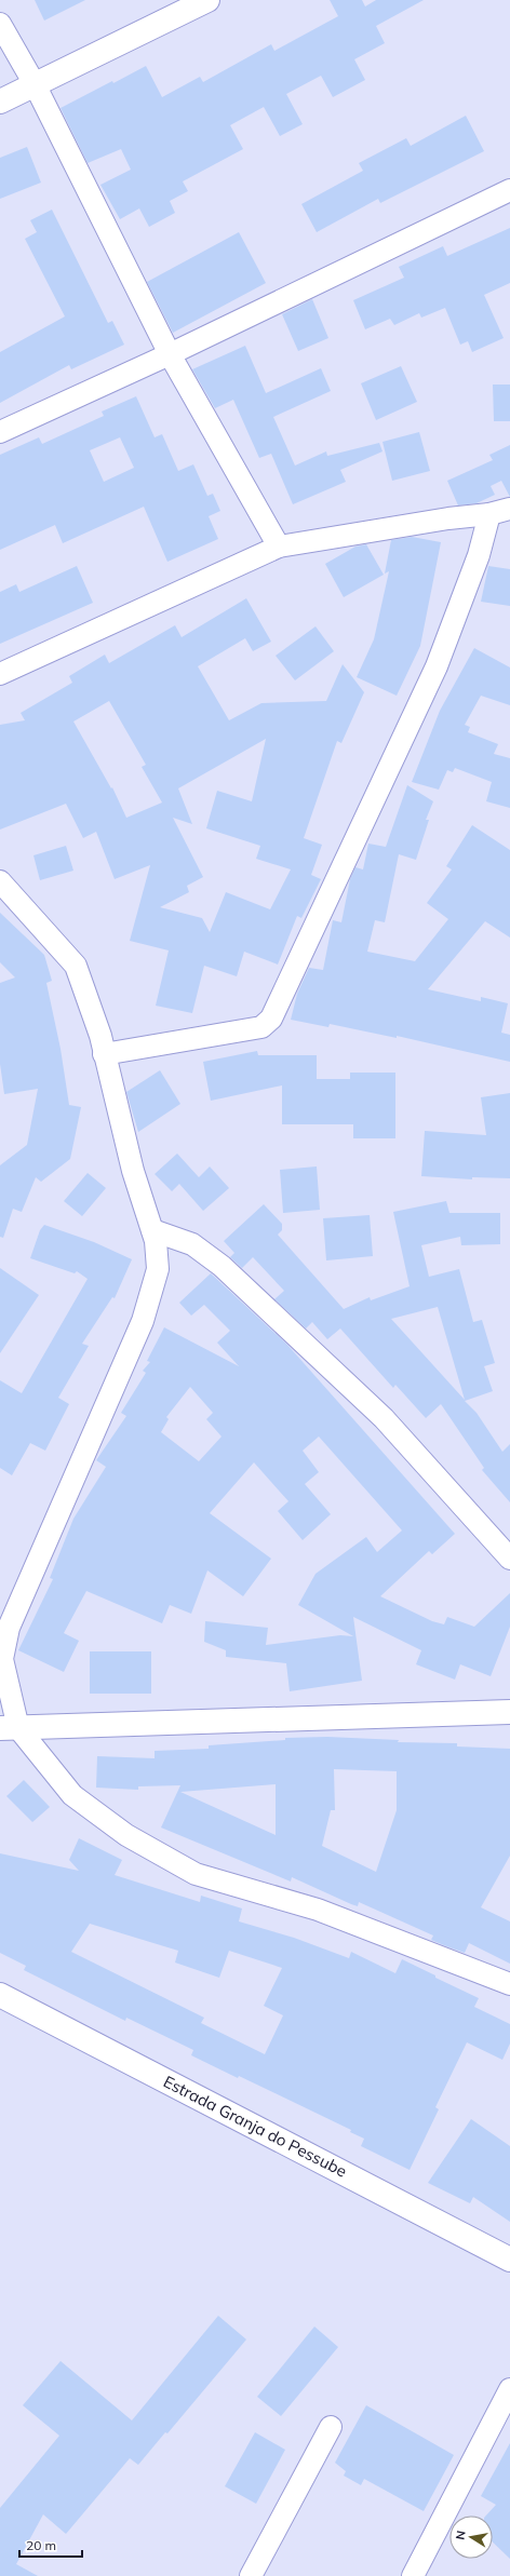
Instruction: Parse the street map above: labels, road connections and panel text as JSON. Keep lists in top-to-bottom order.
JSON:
{
  "streets": {
    "street": ["Estrada Granja do Pessube"]
  },
  "scale_bar": "20 m",
  "north": "left"
}
